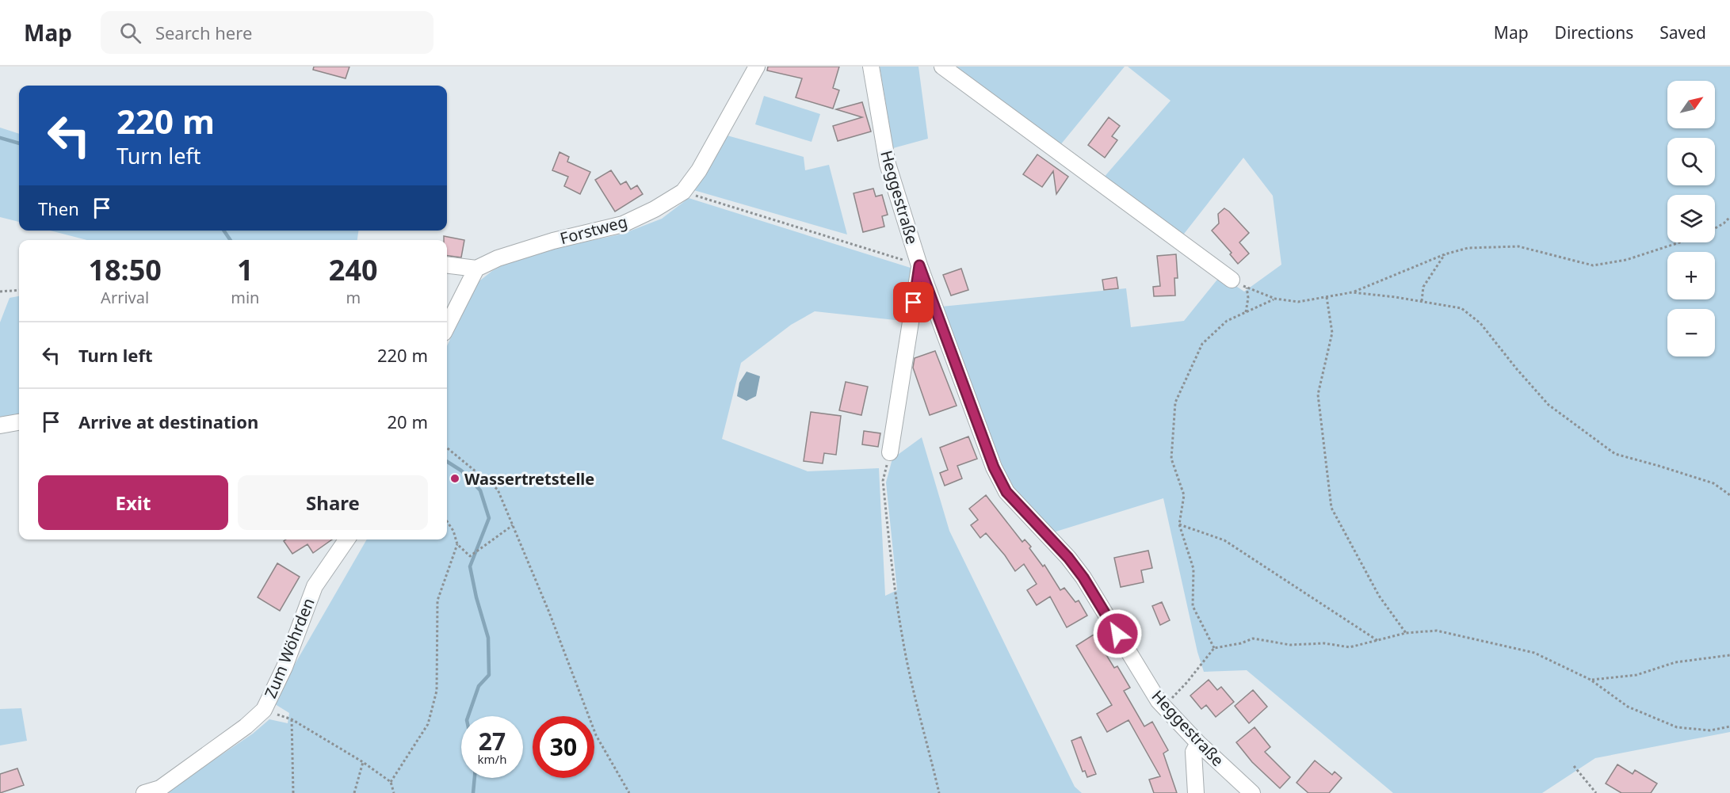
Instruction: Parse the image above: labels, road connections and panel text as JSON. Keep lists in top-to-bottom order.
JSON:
{
  "streets": {
    "street": ["Heggestraße", "Forstweg", "Zum Wöhrden"]
  },
  "places": ["Wassertretstelle"],
  "north": "top right",
  "page": {
    "header": "Map",
    "search": "Search here",
    "nav": ["Map", "Directions", "Saved"],
    "map_buttons": ["+", "−"],
    "turn": ["220 m", "Turn left"],
    "then": "Then",
    "eta": [
      "18:50",
      "Arrival",
      "1",
      "min",
      "240",
      "m"
    ],
    "list": [
      {
        "name": "Turn left",
        "value": "220 m"
      },
      {
        "name": "Arrive at destination",
        "value": "20 m"
      }
    ],
    "buttons": ["Exit", "Share"],
    "speed": "27 km/h",
    "limit": "30"
  }
}
